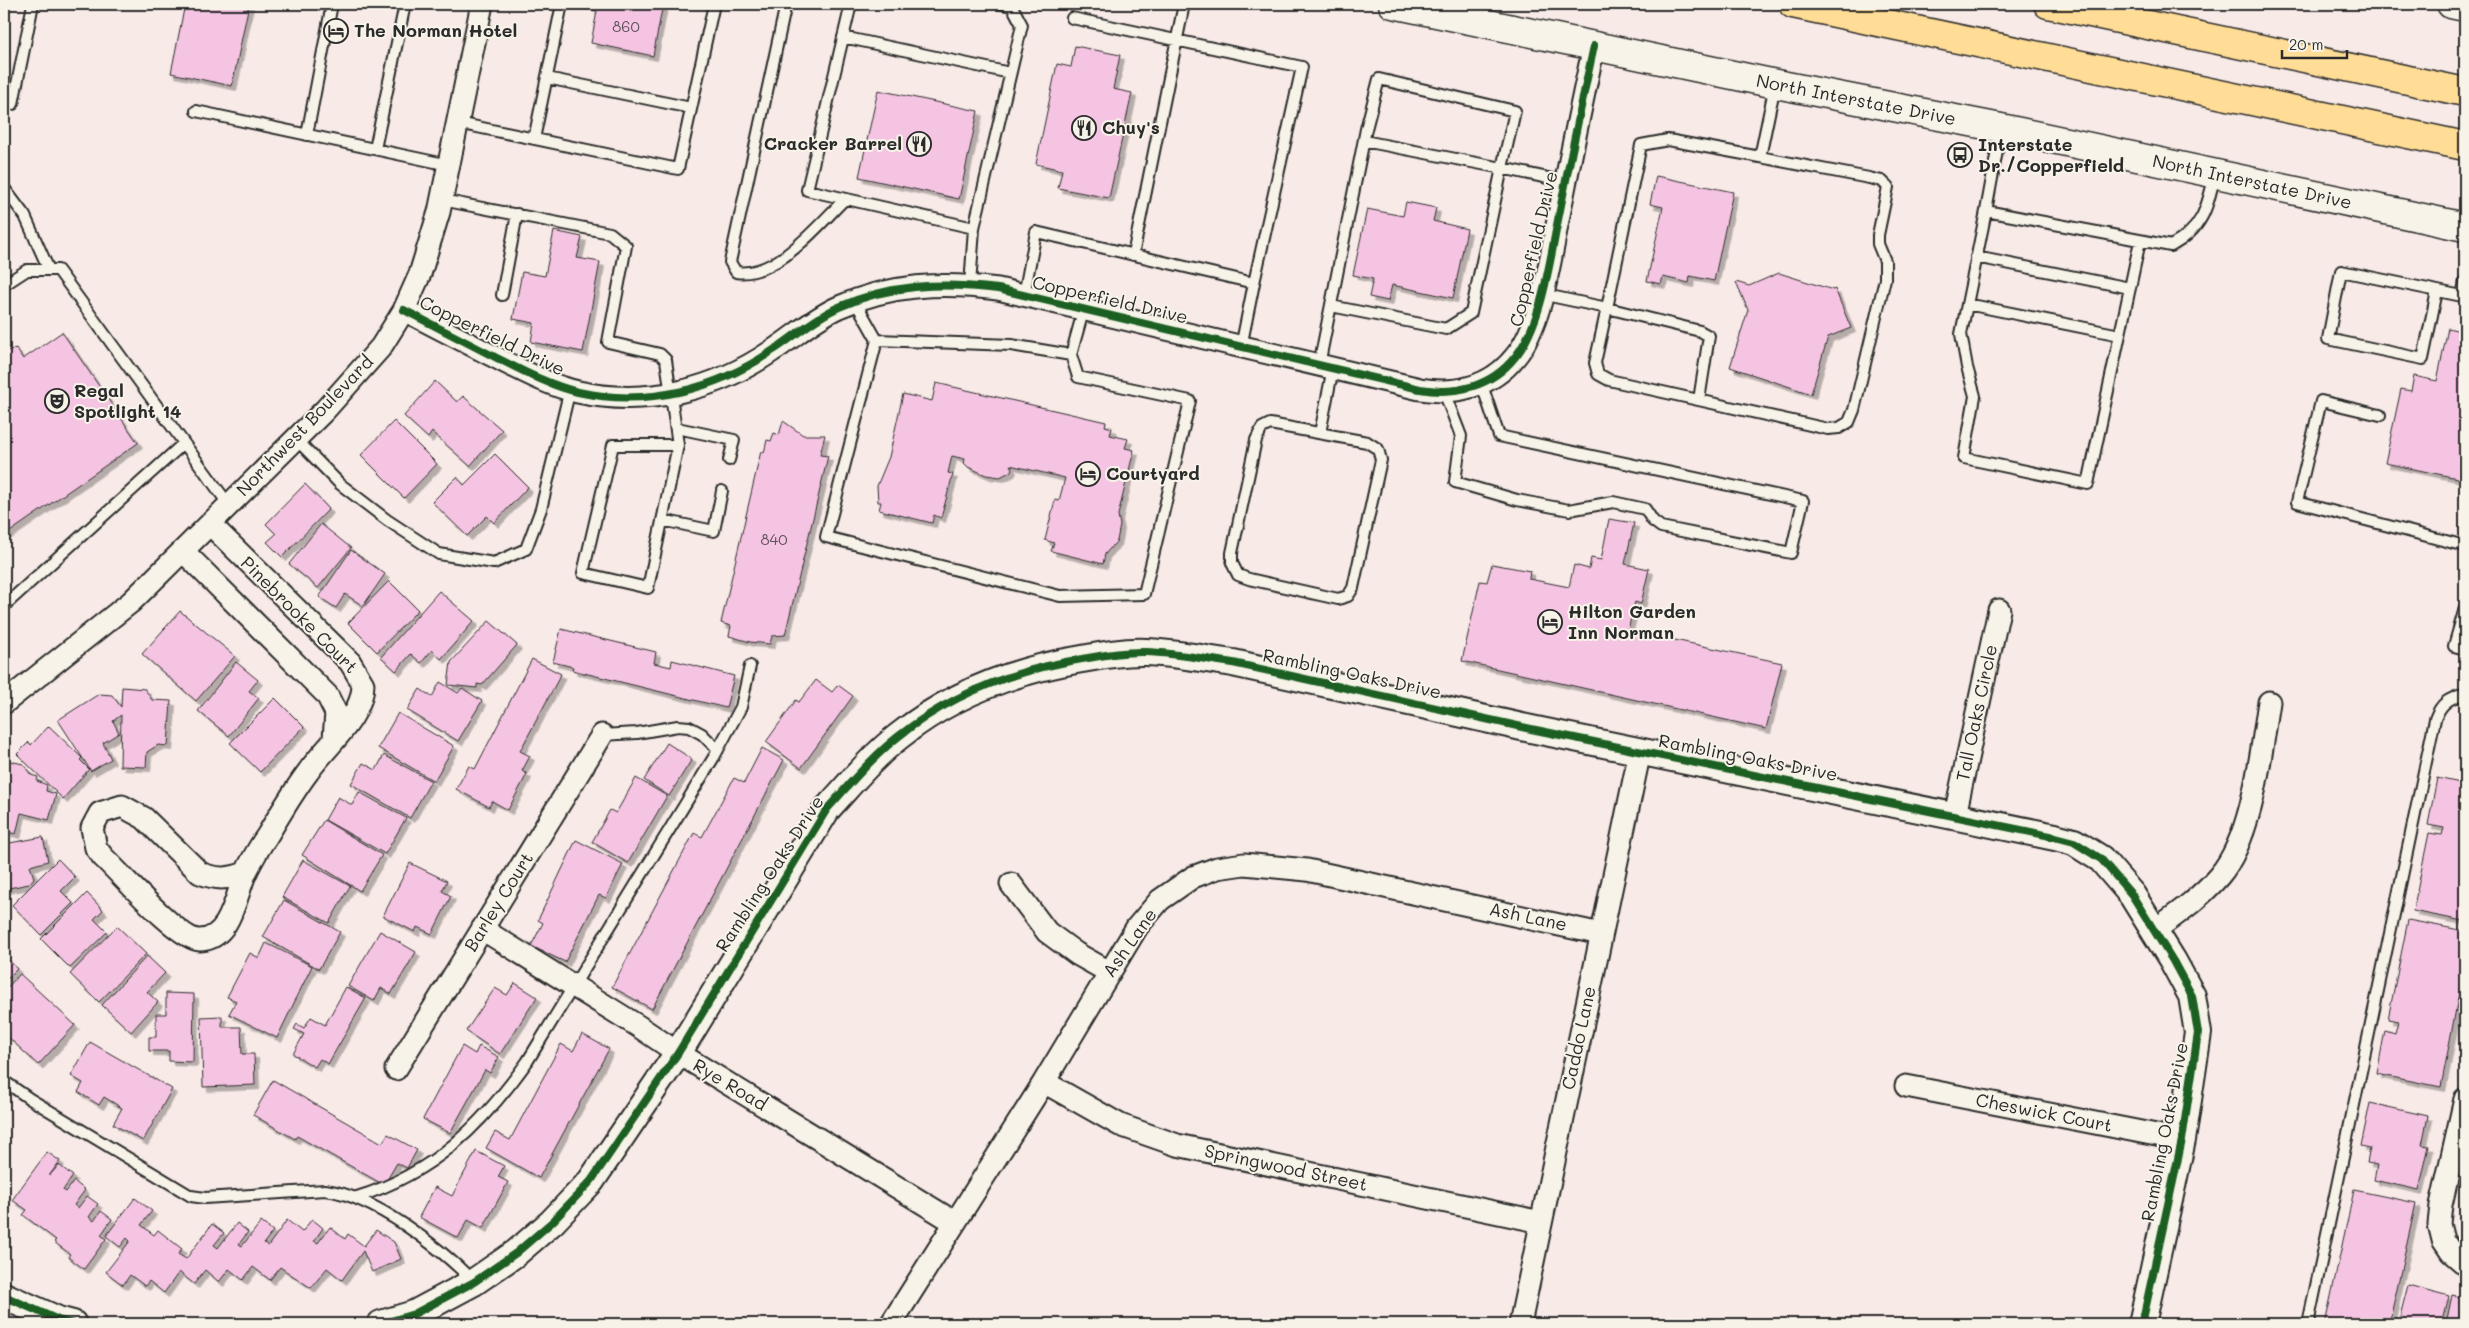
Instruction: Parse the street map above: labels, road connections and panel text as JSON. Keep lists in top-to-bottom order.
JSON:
{
  "streets": {
    "main road": ["North Interstate Drive"],
    "street": [
      "Copperfield Drive",
      "Northwest Boulevard",
      "Pinebrooke Court",
      "Rambling Oaks Drive",
      "Tall Oaks Circle",
      "Barley Court",
      "Ash Lane",
      "Caddo Lane",
      "Rye Road",
      "Cheswick Court",
      "Springwood Street"
    ]
  },
  "crossings": [
    ["North Interstate Drive", "Copperfield Drive"],
    ["Copperfield Drive", "Northwest Boulevard"],
    ["Northwest Boulevard", "Pinebrooke Court"],
    ["Rambling Oaks Drive", "Tall Oaks Circle"],
    ["Rambling Oaks Drive", "Caddo Lane"],
    ["Rambling Oaks Drive", "Rye Road"],
    ["Rambling Oaks Drive", "Cheswick Court"],
    ["Barley Court", "Rye Road"],
    ["Ash Lane", "Caddo Lane"],
    ["Ash Lane", "Rye Road"],
    ["Ash Lane", "Springwood Street"],
    ["Caddo Lane", "Springwood Street"]
  ],
  "places": {
    "hotel": ["The Norman Hotel", "Courtyard", "Hilton Garden Inn Norman"],
    "restaurant": ["Chuy's", "Cracker Barrel"],
    "bus stop": ["Interstate Dr./Copperfield"],
    "theatre": ["Regal Spotlight 14"]
  },
  "house_numbers": ["860", "840"],
  "scale_bar": "20 m"
}
